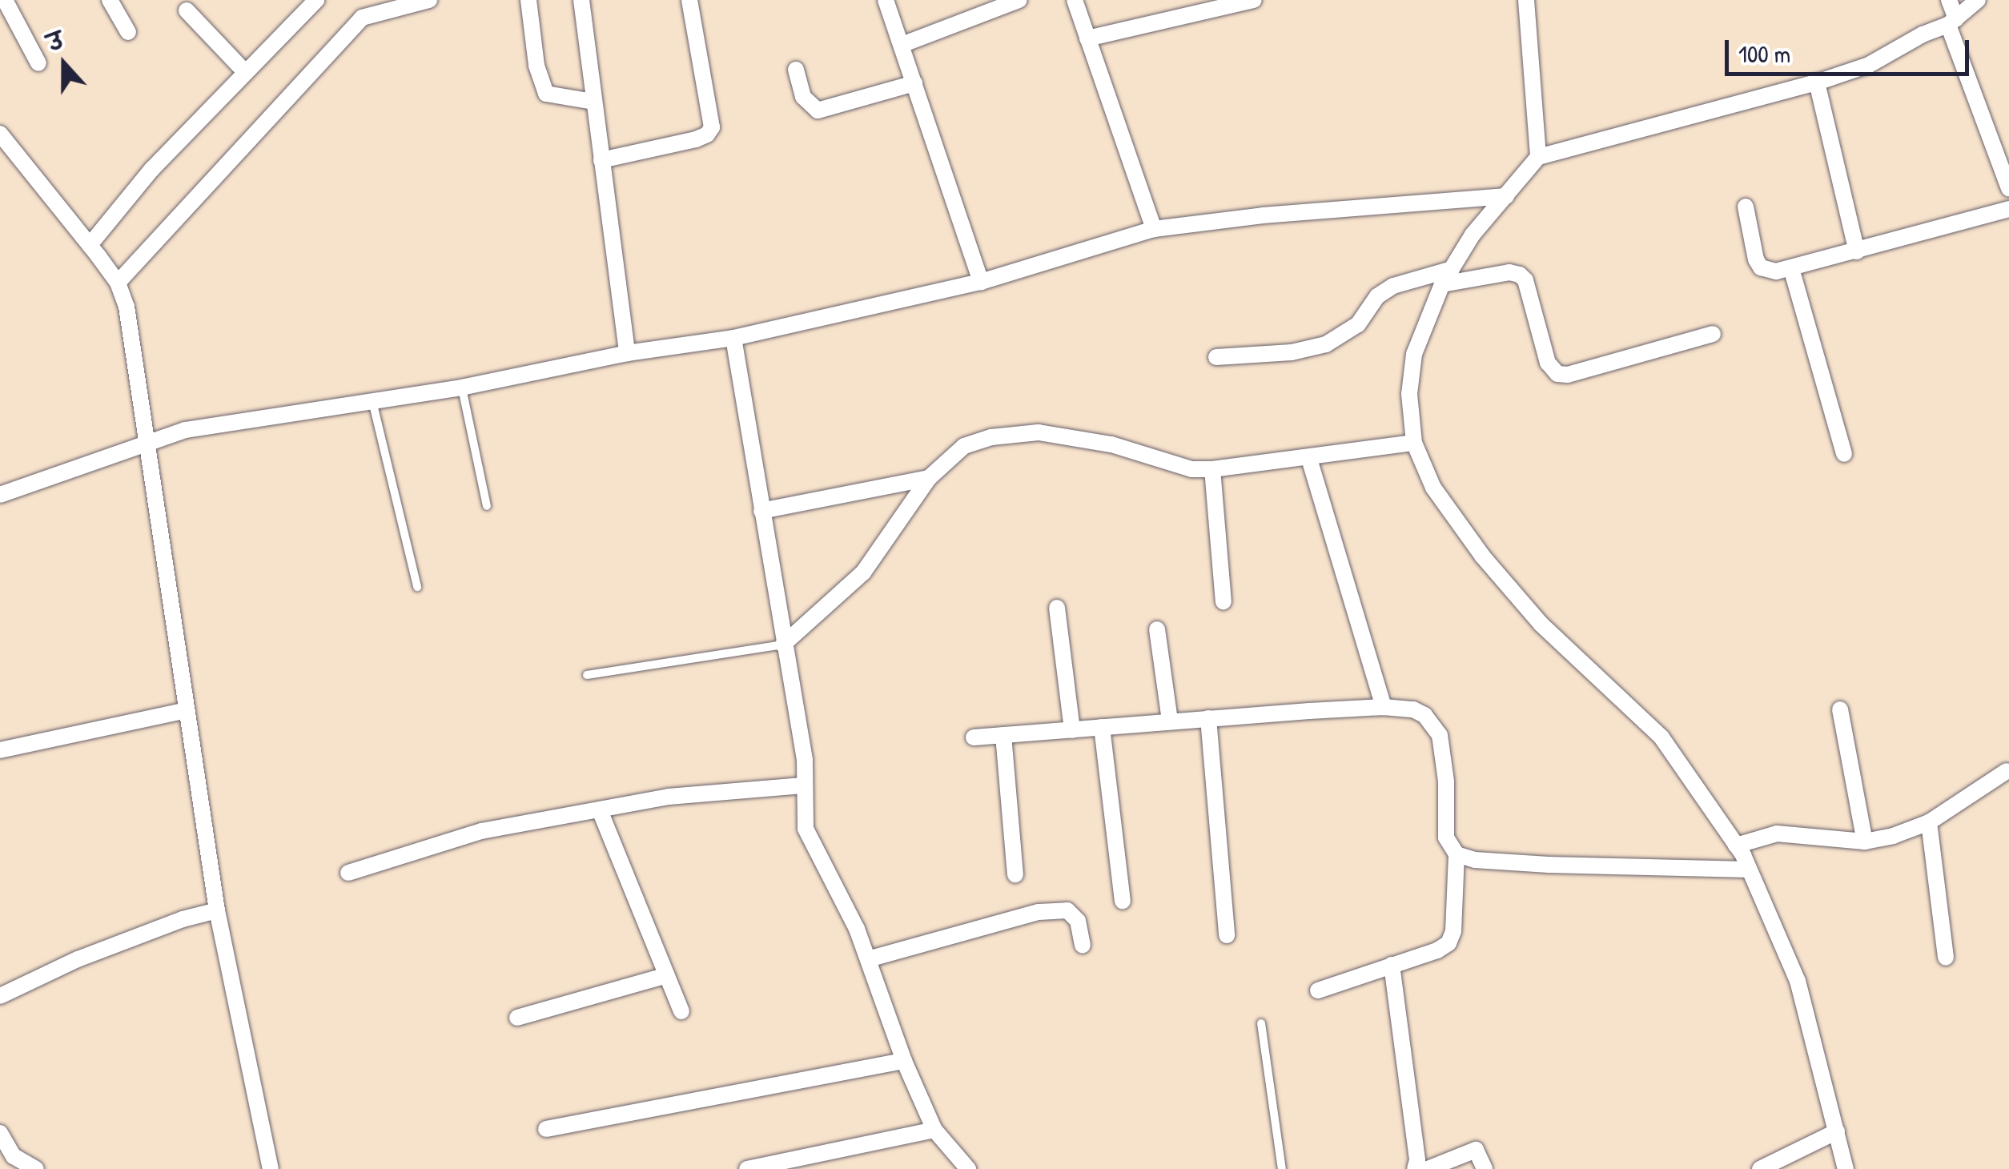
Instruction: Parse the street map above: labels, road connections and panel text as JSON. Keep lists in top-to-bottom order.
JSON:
{
  "scale_bar": "100 m",
  "north": "top"
}
